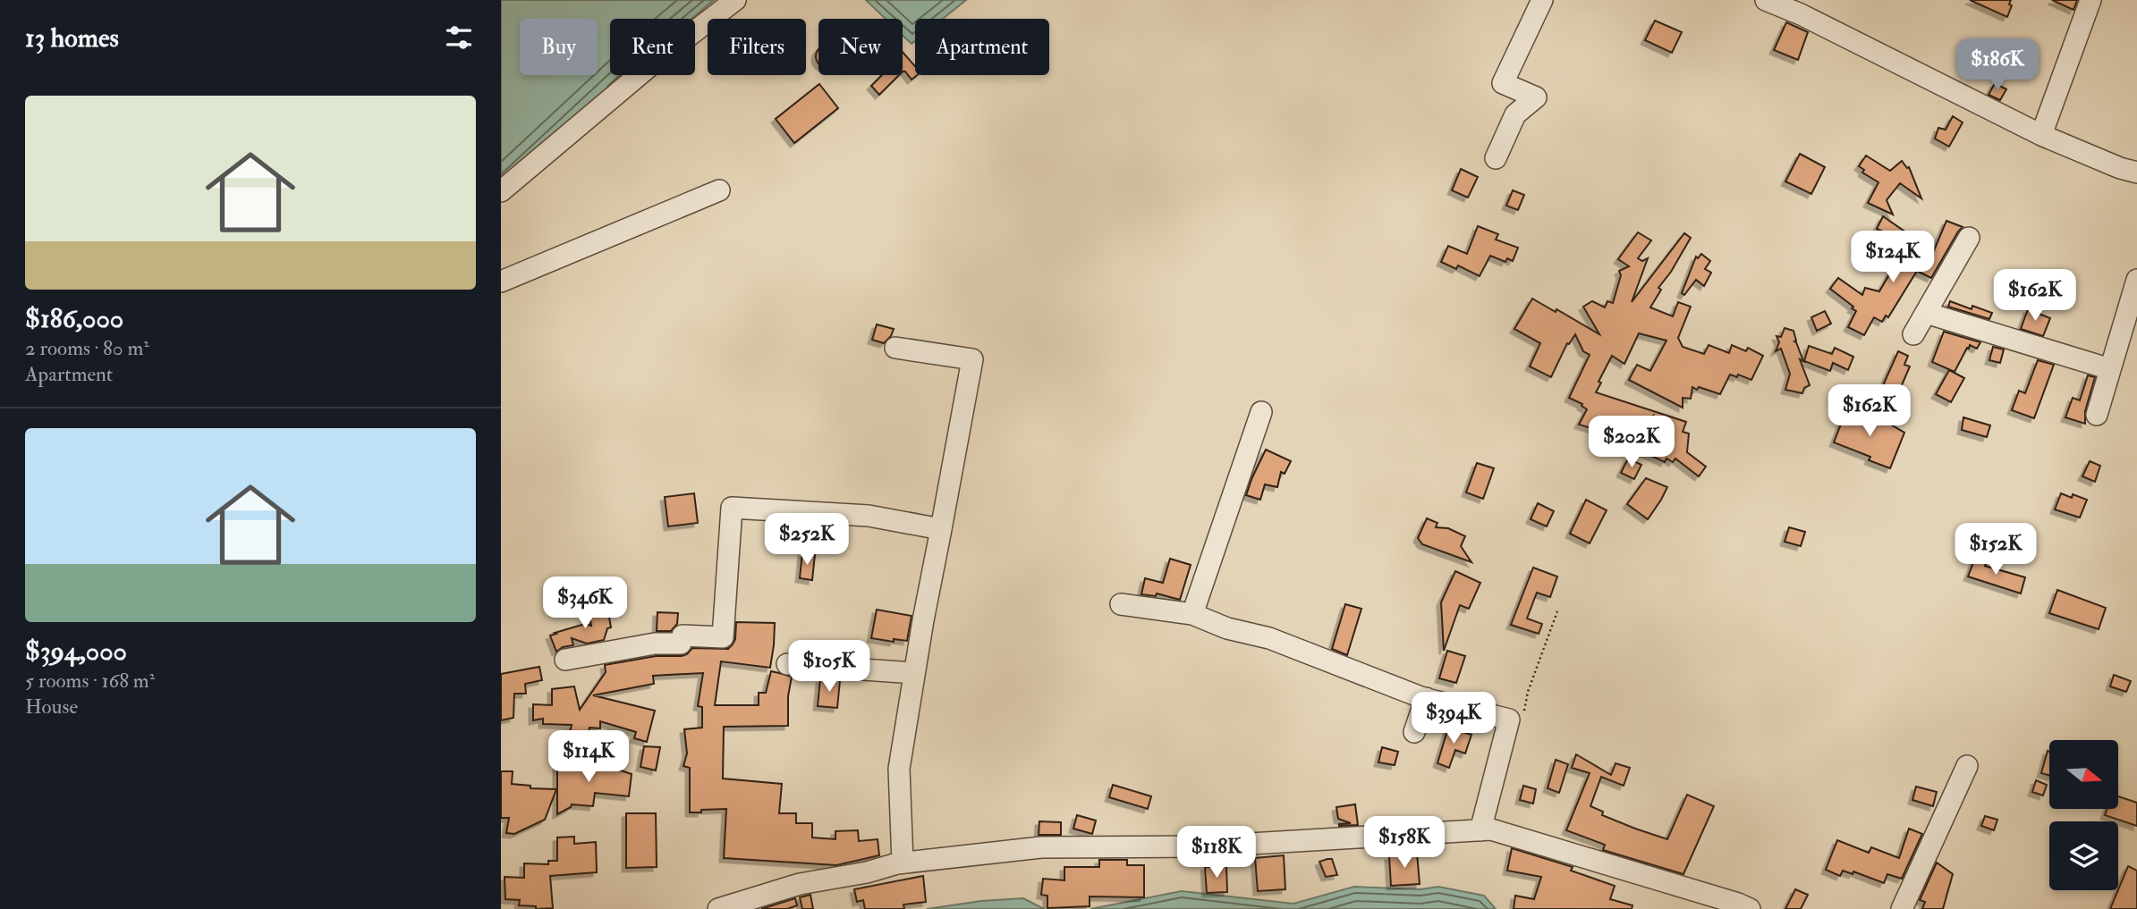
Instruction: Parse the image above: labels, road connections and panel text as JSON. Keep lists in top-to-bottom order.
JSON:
{
  "north": "right",
  "page": {
    "heading": "13 homes",
    "chip": [
      "Buy",
      "Rent",
      "Filters",
      "New",
      "Apartment"
    ],
    "price": [
      "$186K",
      "$124K",
      "$162K",
      "$162K",
      "$202K",
      "$252K",
      "$152K",
      "$346K",
      "$105K",
      "$394K",
      "$114K",
      "$158K",
      "$118K"
    ],
    "list": [
      {
        "name": "$186,000",
        "note": "2 rooms · 80 m² · Apartment"
      },
      {
        "name": "$394,000",
        "note": "5 rooms · 168 m² · House"
      }
    ]
  }
}
